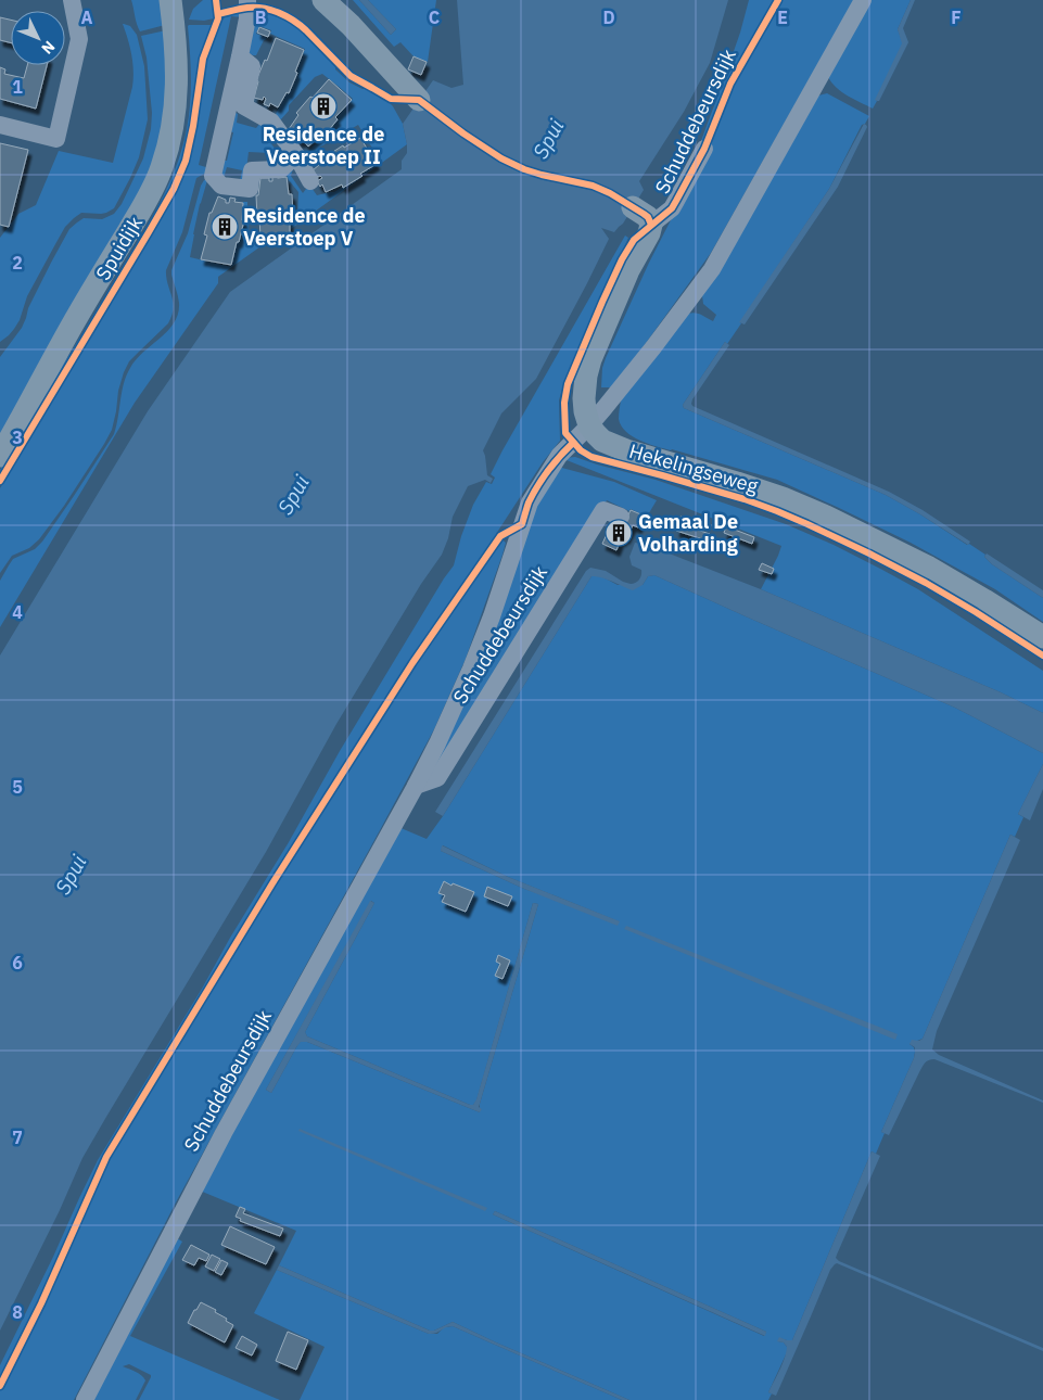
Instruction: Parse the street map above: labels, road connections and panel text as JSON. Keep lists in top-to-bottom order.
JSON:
{
  "streets": {
    "main road": ["Spuidijk", "Hekelingseweg"],
    "street": ["Schuddebeursdijk"]
  },
  "crossings": [
    ["Schuddebeursdijk", "Hekelingseweg"]
  ],
  "water": ["Spui"],
  "places": {
    "building": ["Residence de Veerstoep II", "Residence de Veerstoep V", "Gemaal De Volharding"]
  },
  "north": "bottom right",
  "grid": {
    "columns": [
      "A",
      "B",
      "C",
      "D",
      "E",
      "F"
    ],
    "rows": [
      "1",
      "2",
      "3",
      "4",
      "5",
      "6",
      "7",
      "8"
    ]
  }
}
